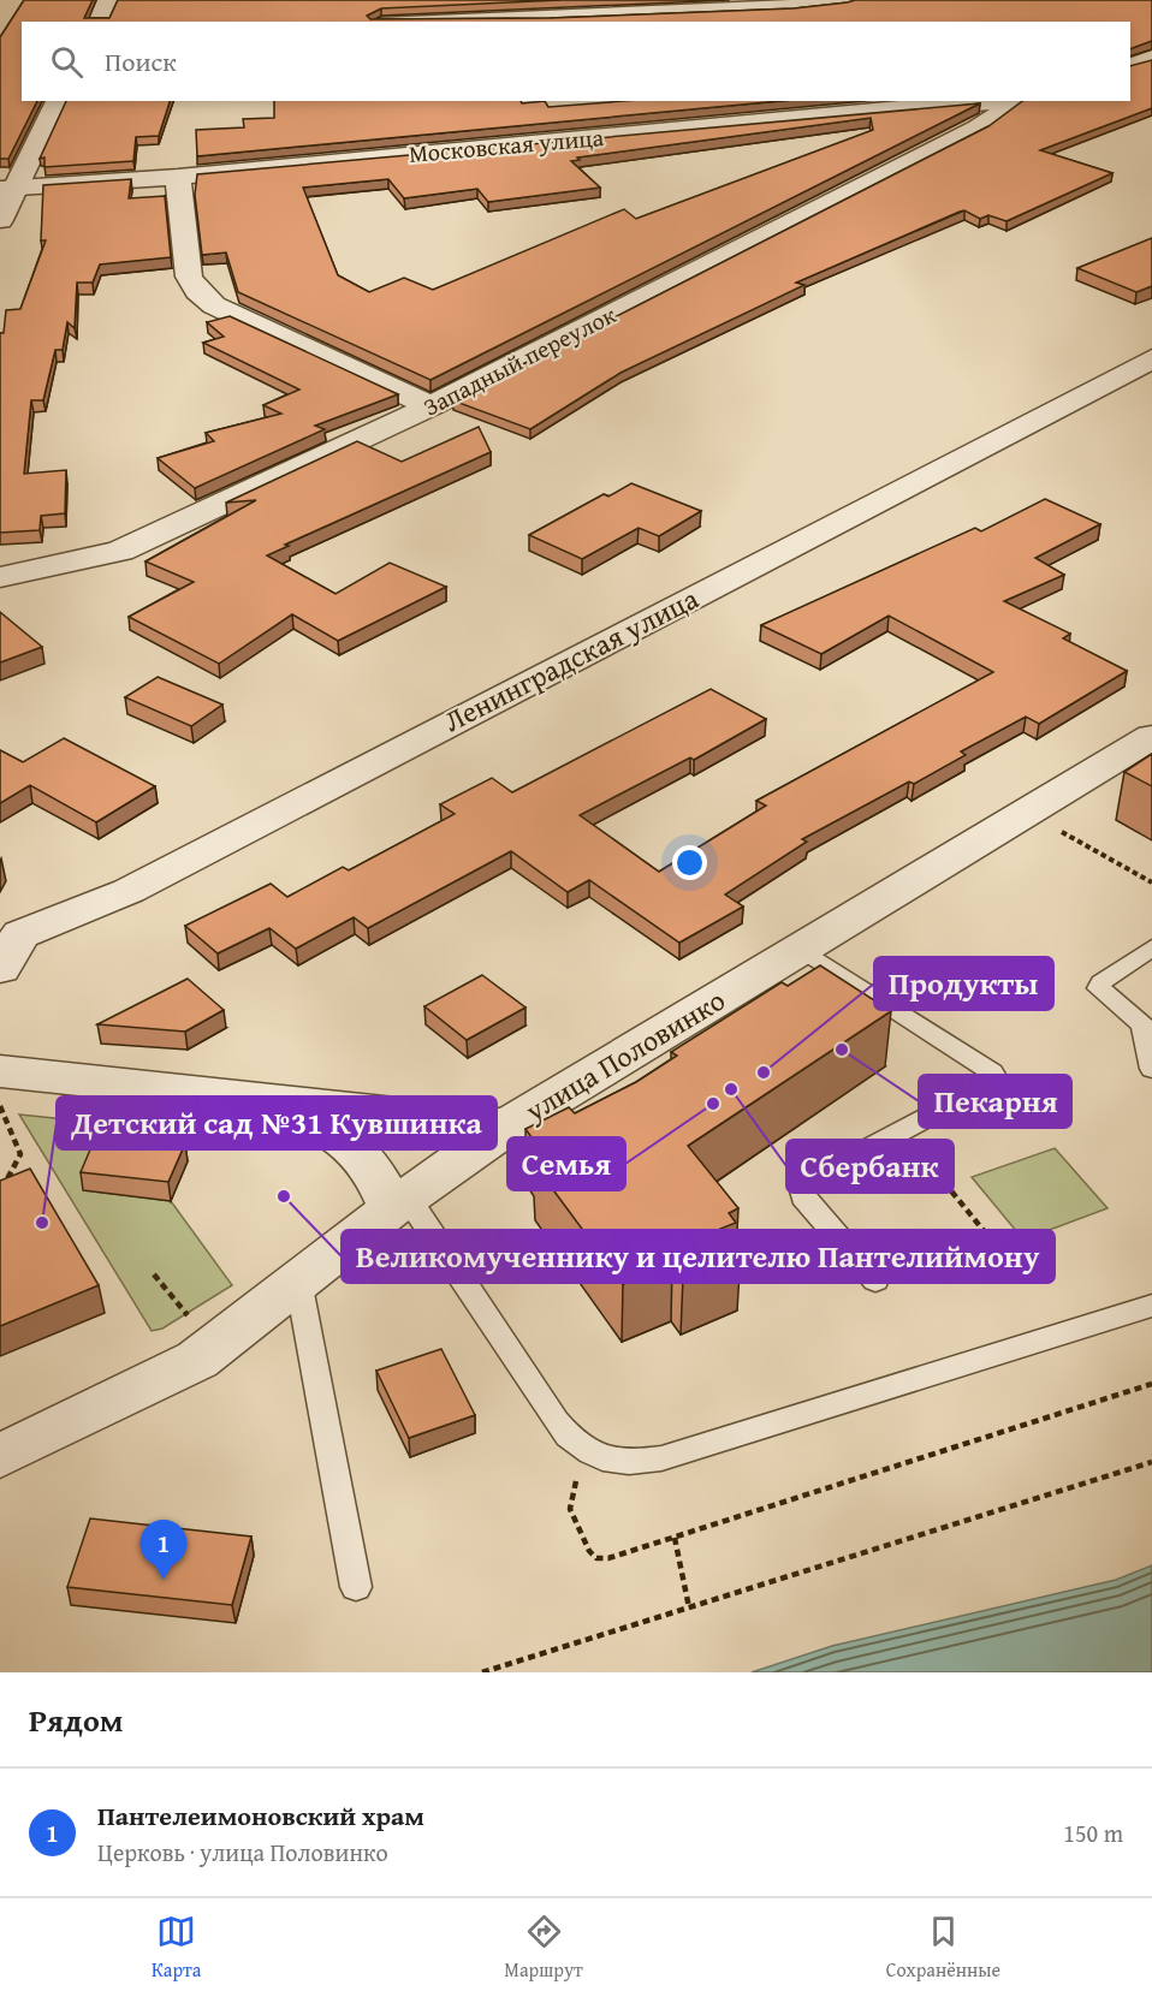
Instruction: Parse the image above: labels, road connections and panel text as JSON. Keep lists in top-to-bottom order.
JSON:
{
  "streets": {
    "street": [
      "Московская улица",
      "Западный переулок",
      "Ленинградская улица",
      "улица Половинко"
    ]
  },
  "places": [
    "Пекарня",
    "Продукты",
    "Сбербанк",
    "Семья",
    "Великомученнику и целителю Пантелиймону",
    "Детский сад №31 Кувшинка"
  ],
  "page": {
    "search": "Поиск",
    "pins": "1",
    "heading": "Рядом",
    "list": [
      {
        "mark": "1",
        "name": "Пантелеимоновский храм",
        "note": "Церковь · улица Половинко",
        "value": "150 m"
      }
    ],
    "nav": ["Карта", "Маршрут", "Сохранённые"]
  }
}
